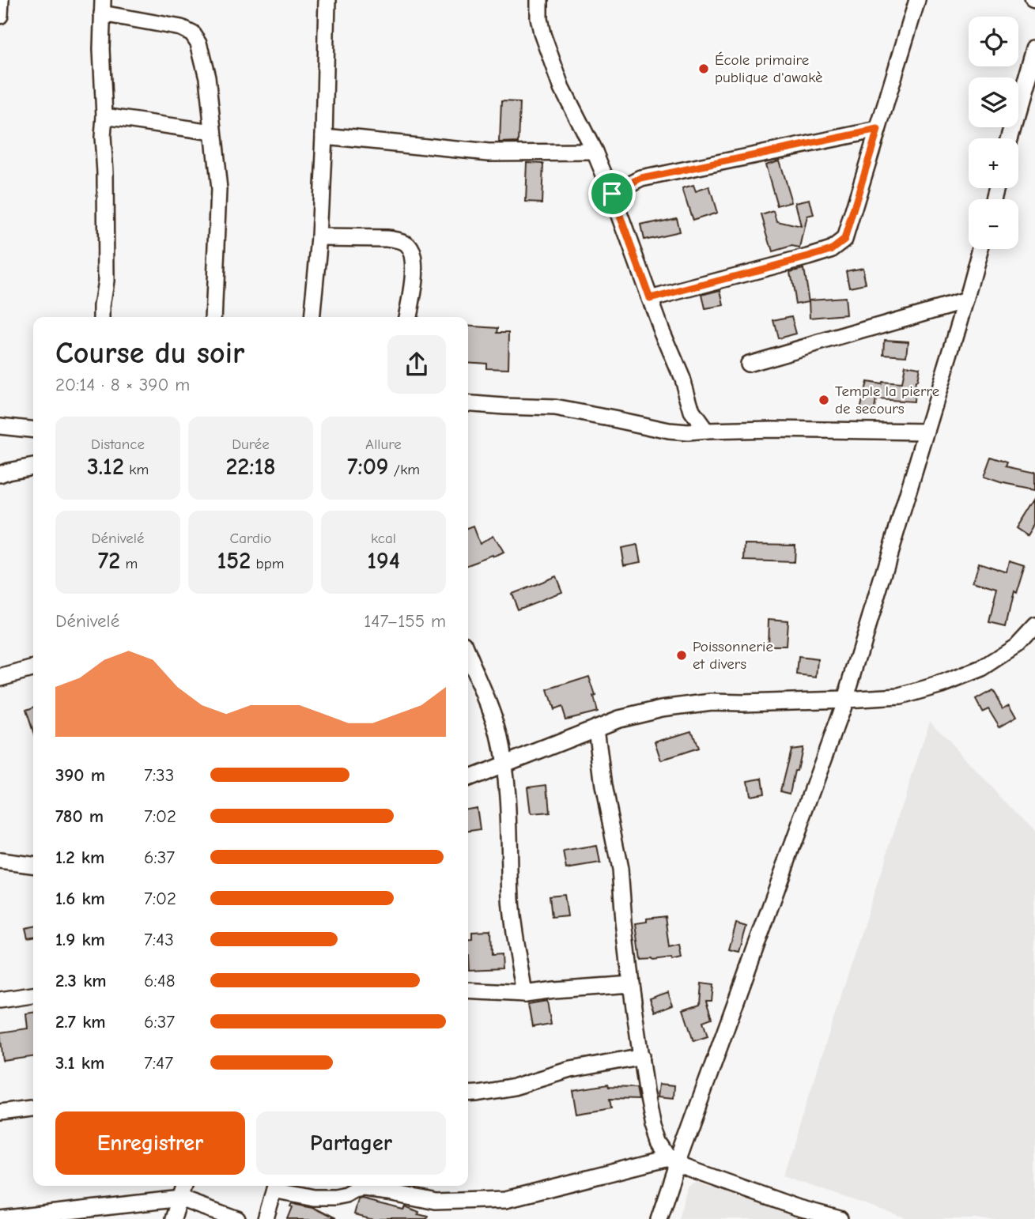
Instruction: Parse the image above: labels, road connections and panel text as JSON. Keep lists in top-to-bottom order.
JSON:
{
  "places": ["École primaire publique d'awakè", "Temple la pierre de secours", "Poissonnerie et divers"],
  "page": {
    "map_buttons": ["+", "−"],
    "heading": ["Course du soir", "20:14 · 8 × 390 m"],
    "stats": [
      ["Distance", "3.12 km"],
      ["Durée", "22:18"],
      ["Allure", "7:09 /km"],
      ["Dénivelé", "72 m"],
      ["Cardio", "152 bpm"],
      ["kcal", "194"]
    ],
    "chart": ["Dénivelé", "147–155 m"],
    "list": [
      {
        "name": "390 m",
        "note": "7:33"
      },
      {
        "name": "780 m",
        "note": "7:02"
      },
      {
        "name": "1.2 km",
        "note": "6:37"
      },
      {
        "name": "1.6 km",
        "note": "7:02"
      },
      {
        "name": "1.9 km",
        "note": "7:43"
      },
      {
        "name": "2.3 km",
        "note": "6:48"
      },
      {
        "name": "2.7 km",
        "note": "6:37"
      },
      {
        "name": "3.1 km",
        "note": "7:47"
      }
    ],
    "buttons": ["Enregistrer", "Partager"]
  }
}
